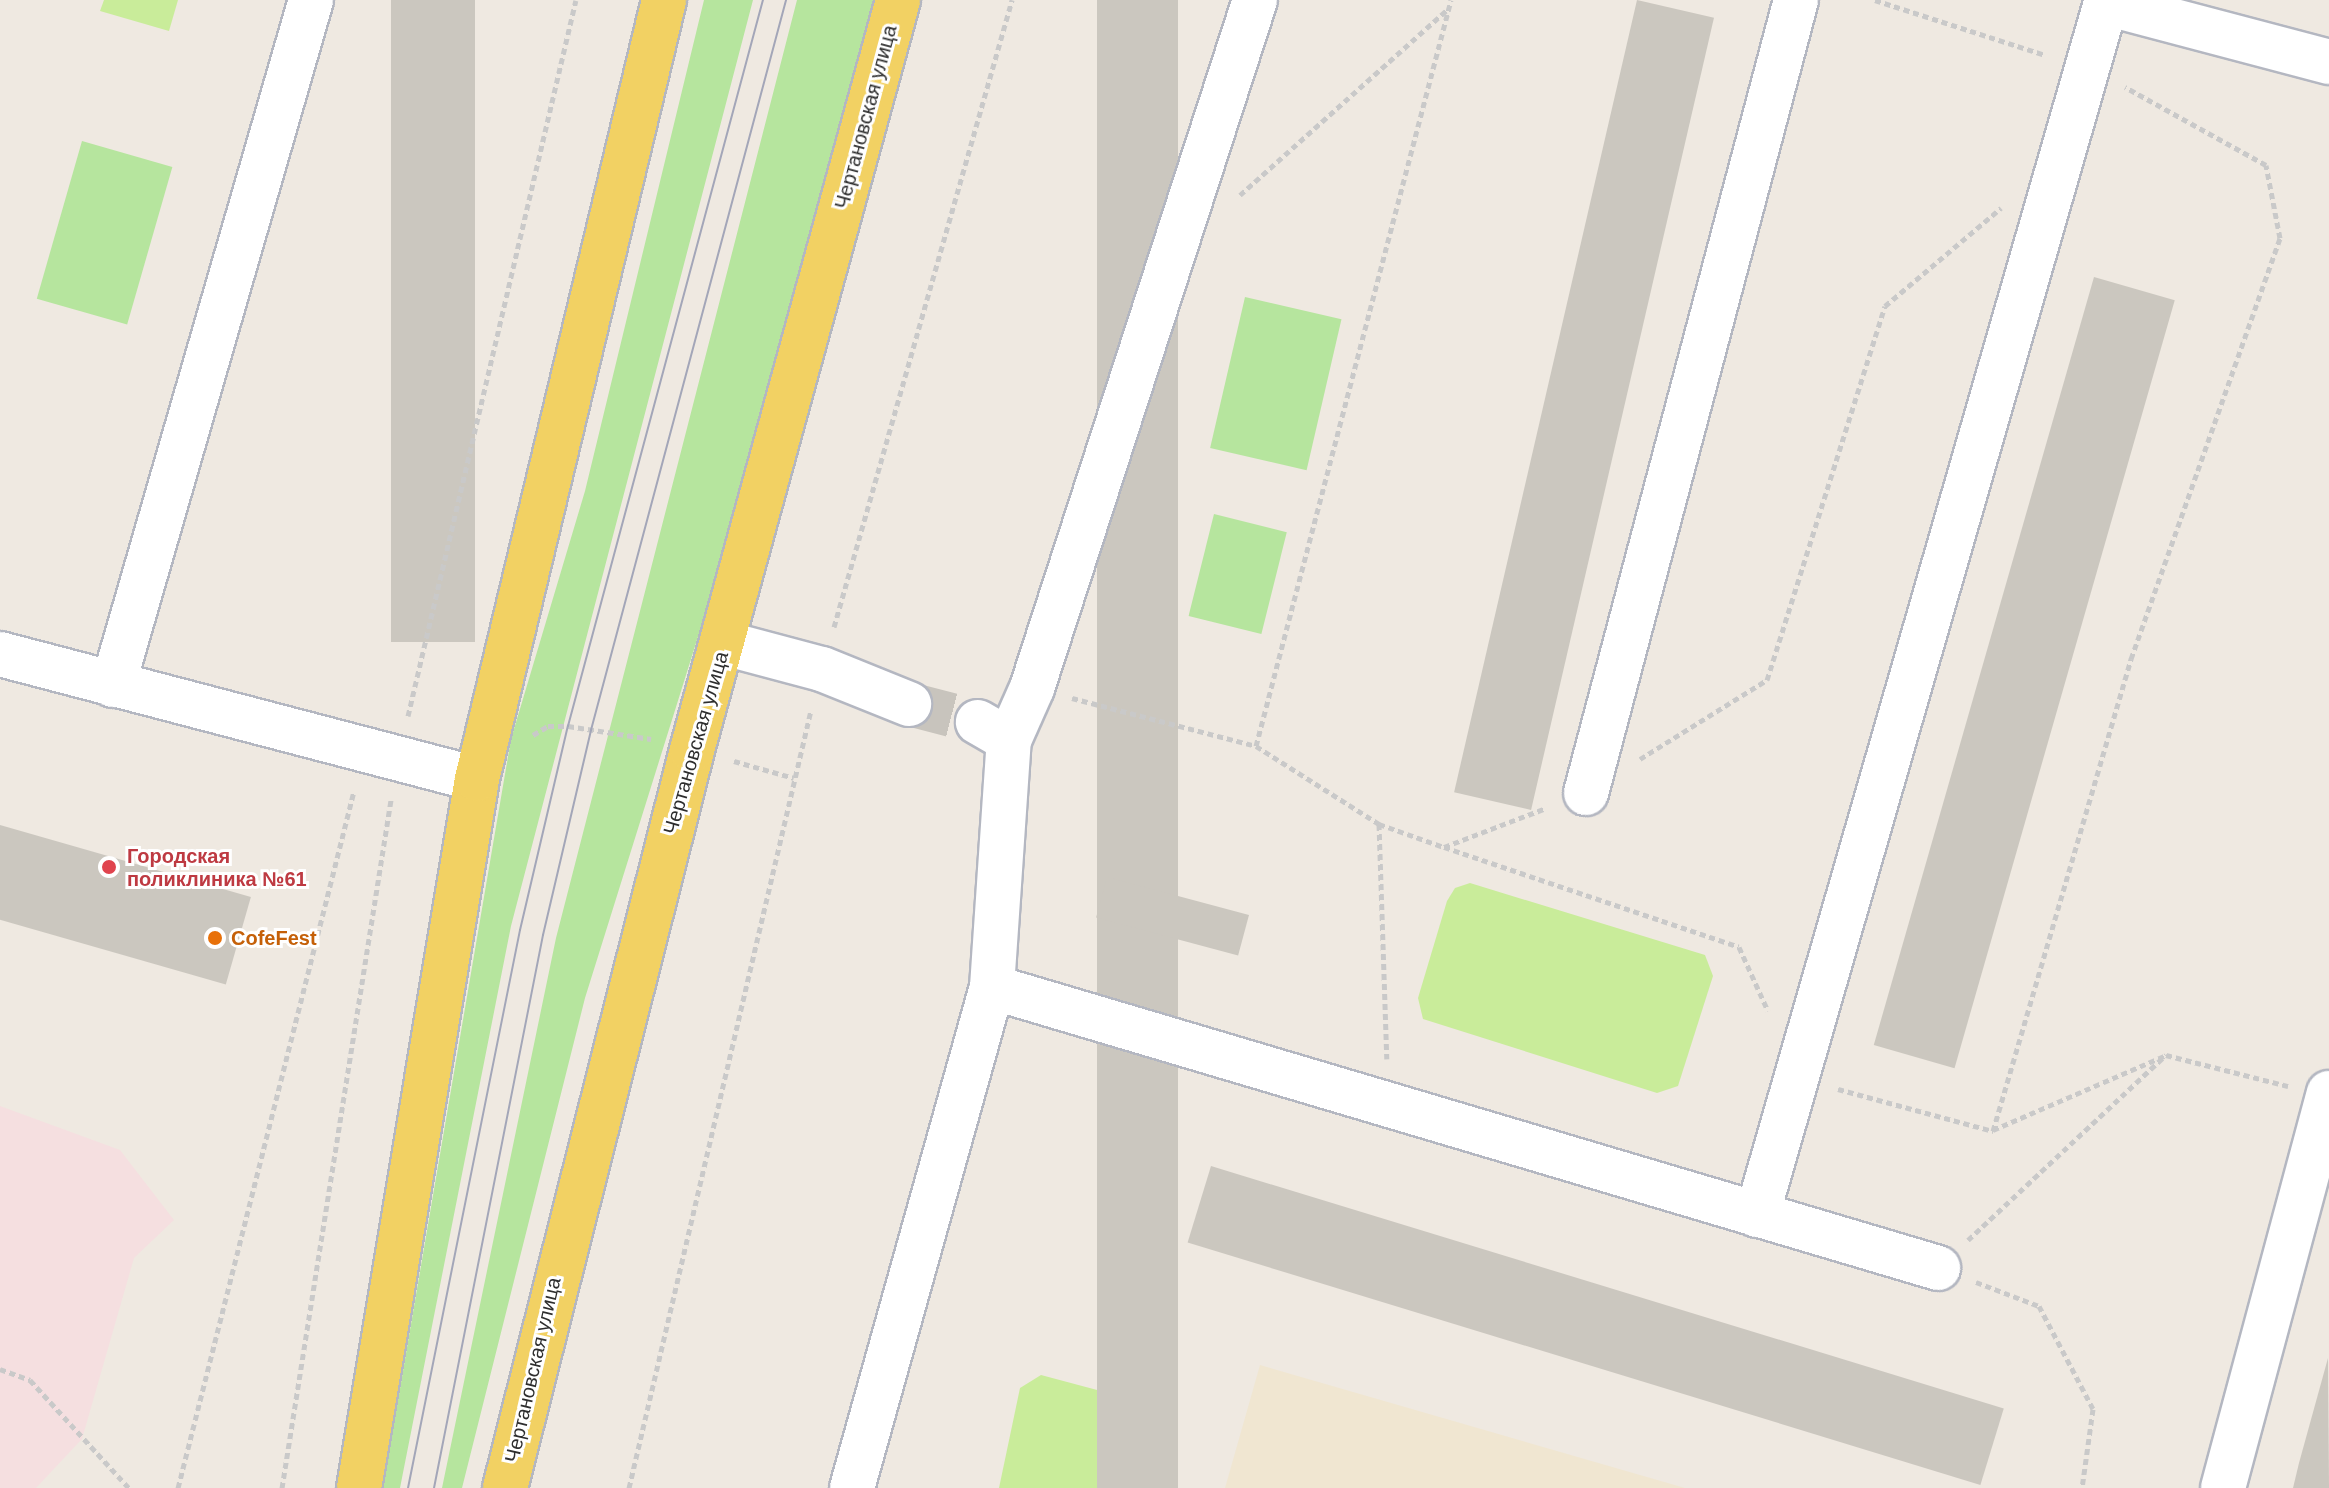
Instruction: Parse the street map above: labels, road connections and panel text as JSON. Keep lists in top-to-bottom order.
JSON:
{
  "streets": {
    "main road": ["Чертановская улица"]
  },
  "places": ["Городская поликлиника №61", "CofeFest"]
}
